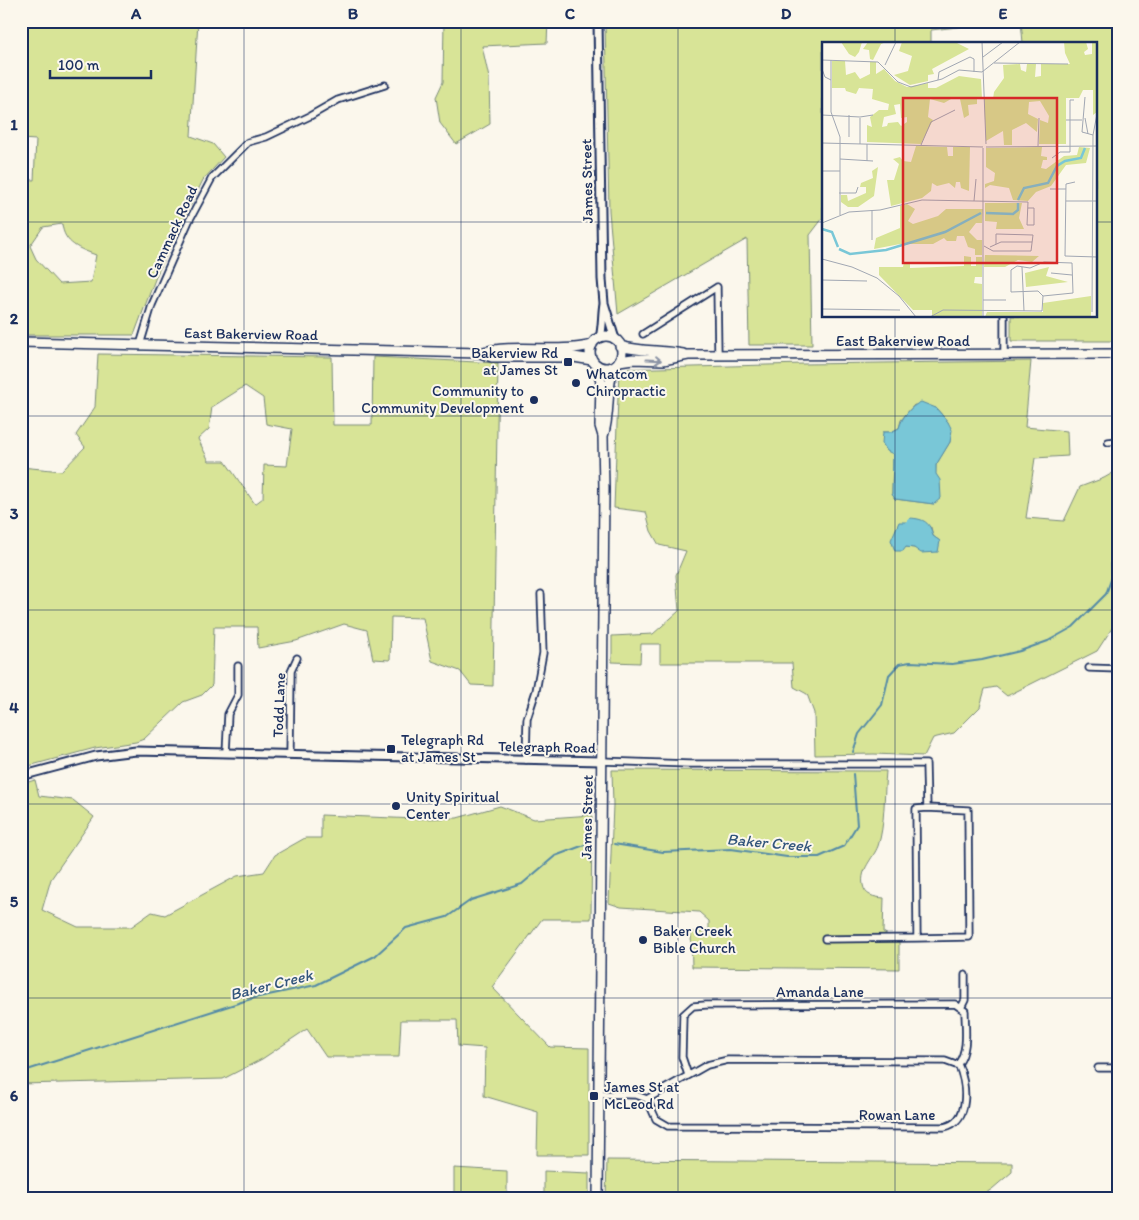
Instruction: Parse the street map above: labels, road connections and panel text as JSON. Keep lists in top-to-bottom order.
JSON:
{
  "streets": {
    "main road": ["James Street", "East Bakerview Road"],
    "street": [
      "Cammack Road",
      "Todd Lane",
      "Telegraph Road",
      "Amanda Lane",
      "Rowan Lane"
    ]
  },
  "crossings": [
    ["James Street", "East Bakerview Road"],
    ["James Street", "Telegraph Road"],
    ["Cammack Road", "East Bakerview Road"],
    ["Todd Lane", "Telegraph Road"]
  ],
  "water": ["Baker Creek"],
  "places": {
    "transit": ["Bakerview Rd at James St", "Telegraph Rd at James St", "James St at McLeod Rd"],
    "other": [
      "Whatcom Chiropractic",
      "Community to Community Development",
      "Unity Spiritual Center",
      "Baker Creek Bible Church"
    ]
  },
  "scale_bar": "100 m",
  "grid": {
    "columns": [
      "A",
      "B",
      "C",
      "D",
      "E"
    ],
    "rows": [
      "1",
      "2",
      "3",
      "4",
      "5",
      "6"
    ]
  }
}
